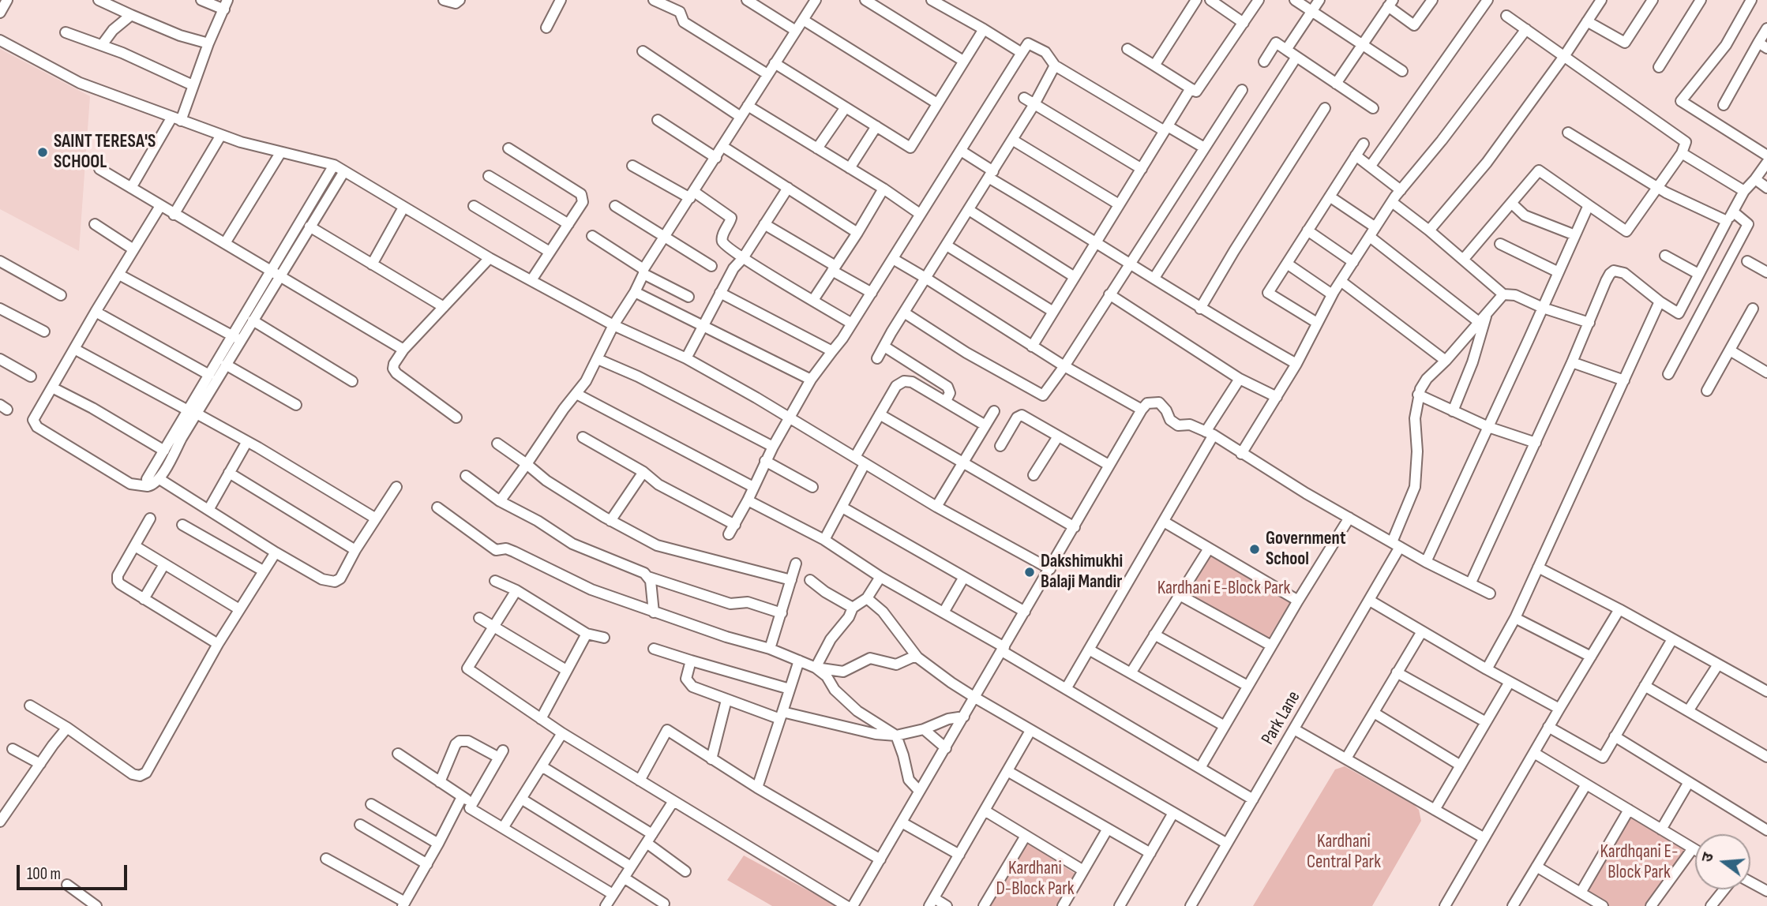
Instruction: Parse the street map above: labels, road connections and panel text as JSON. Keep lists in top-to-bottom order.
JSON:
{
  "streets": {
    "street": ["Park Lane"]
  },
  "parks": [
    "Kardhani E-Block Park",
    "Kardhani Central Park",
    "Kardhqani E- Block Park",
    "Kardhani D-Block Park"
  ],
  "places": ["SAINT TERESA'S SCHOOL", "Government School", "Dakshimukhi Balaji Mandir"],
  "scale_bar": "100 m",
  "north": "left"
}
